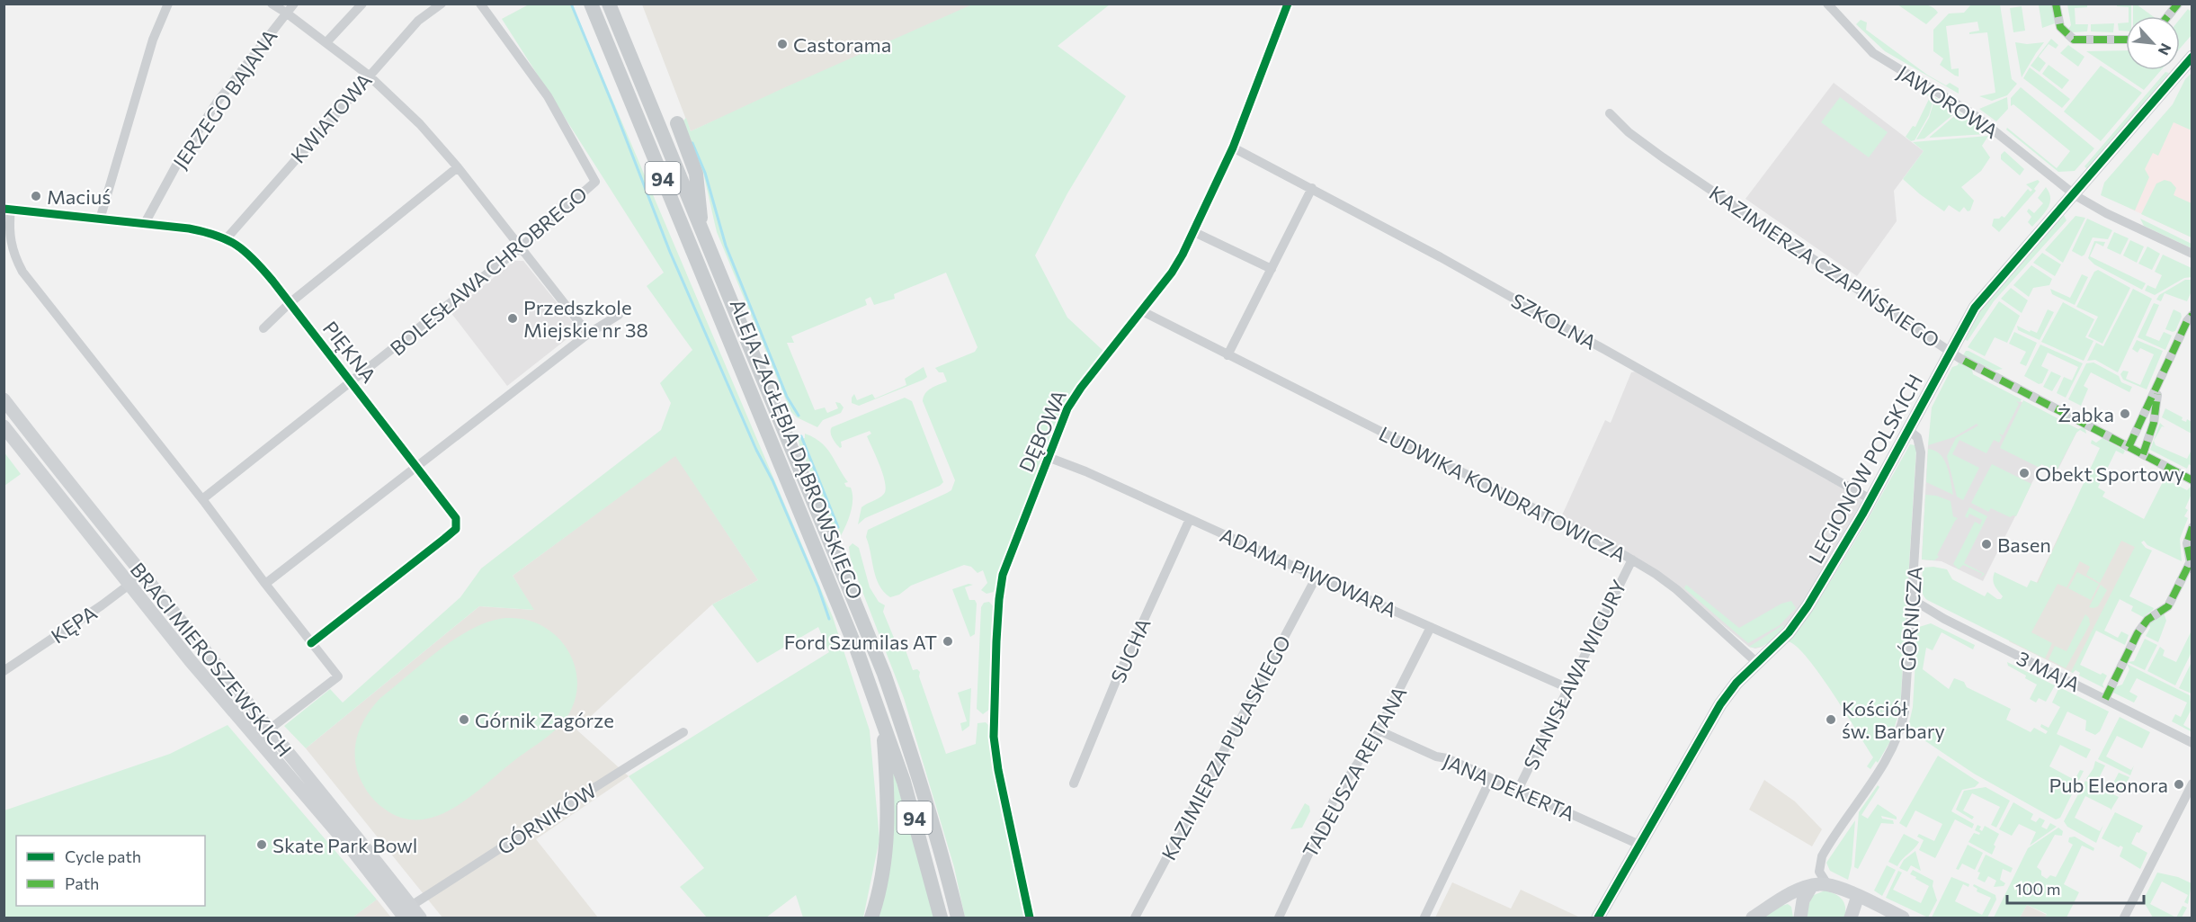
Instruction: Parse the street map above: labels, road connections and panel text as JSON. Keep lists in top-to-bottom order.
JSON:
{
  "streets": {
    "main road": [
      "94",
      "ALEJA ZAGŁĘBIA DĄBROWSKIEGO",
      "LEGIONÓW POLSKICH",
      "BRACI MIEROSZEWSKICH"
    ],
    "street": [
      "JERZEGO BAJANA",
      "JAWOROWA",
      "KWIATOWA",
      "KAZIMIERZA CZAPIŃSKIEGO",
      "BOLESŁAWA CHROBREGO",
      "SZKOLNA",
      "PIĘKNA",
      "DĘBOWA",
      "LUDWIKA KONDRATOWICZA",
      "ADAMA PIWOWARA",
      "GÓRNICZA",
      "KĘPA",
      "SUCHA",
      "3 MAJA",
      "STANISŁAWA WIGURY",
      "KAZIMIERZA PUŁASKIEGO",
      "TADEUSZA REJTANA",
      "JANA DEKERTA",
      "GÓRNIKÓW"
    ]
  },
  "crossings": [
    ["JERZEGO BAJANA", "PIĘKNA"],
    ["JAWOROWA", "LEGIONÓW POLSKICH"],
    ["KWIATOWA", "PIĘKNA"],
    ["KAZIMIERZA CZAPIŃSKIEGO", "LEGIONÓW POLSKICH"],
    ["BOLESŁAWA CHROBREGO", "PIĘKNA"],
    ["SZKOLNA", "DĘBOWA"],
    ["SZKOLNA", "LEGIONÓW POLSKICH"],
    ["DĘBOWA", "LUDWIKA KONDRATOWICZA"],
    ["DĘBOWA", "ADAMA PIWOWARA"],
    ["LEGIONÓW POLSKICH", "LUDWIKA KONDRATOWICZA"],
    ["LEGIONÓW POLSKICH", "GÓRNICZA"],
    ["LEGIONÓW POLSKICH", "JANA DEKERTA"],
    ["LUDWIKA KONDRATOWICZA", "STANISŁAWA WIGURY"],
    ["ADAMA PIWOWARA", "SUCHA"],
    ["ADAMA PIWOWARA", "STANISŁAWA WIGURY"],
    ["ADAMA PIWOWARA", "KAZIMIERZA PUŁASKIEGO"],
    ["ADAMA PIWOWARA", "TADEUSZA REJTANA"],
    ["GÓRNICZA", "3 MAJA"],
    ["KĘPA", "BRACI MIEROSZEWSKICH"],
    ["BRACI MIEROSZEWSKICH", "GÓRNIKÓW"],
    ["STANISŁAWA WIGURY", "JANA DEKERTA"],
    ["TADEUSZA REJTANA", "JANA DEKERTA"]
  ],
  "places": [
    "Castorama",
    "Maciuś",
    "Przedszkole Miejskie nr 38",
    "Żabka",
    "Obekt Sportowy",
    "Basen",
    "Ford Szumilas AT",
    "Górnik Zagórze",
    "Kościół św. Barbary",
    "Pub Eleonora",
    "Skate Park Bowl"
  ],
  "legend": ["Cycle path", "Path"],
  "scale_bar": "100 m",
  "north": "bottom right"
}
